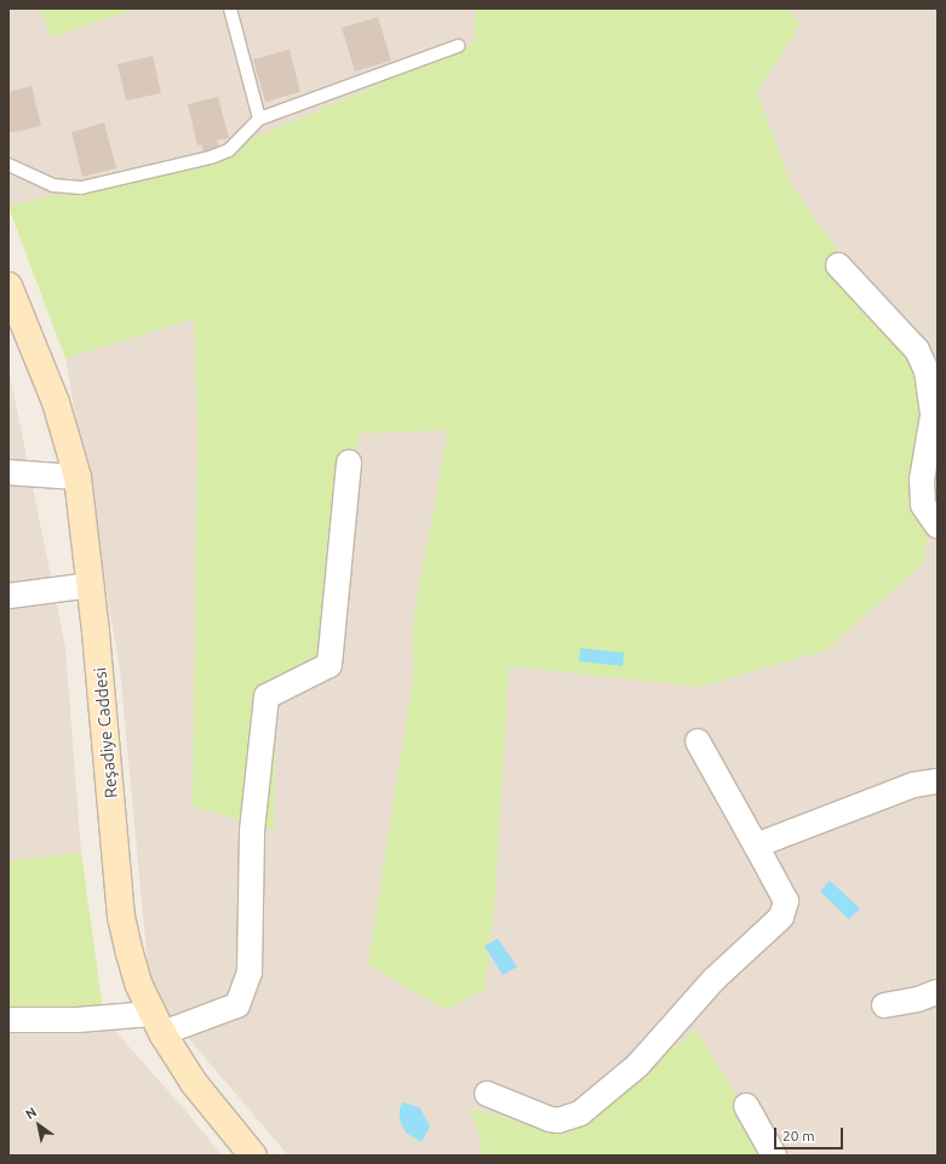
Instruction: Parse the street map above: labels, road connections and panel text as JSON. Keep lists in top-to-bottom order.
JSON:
{
  "streets": {
    "street": ["Reşadiye Caddesi"]
  },
  "scale_bar": "20 m",
  "north": "top left"
}
